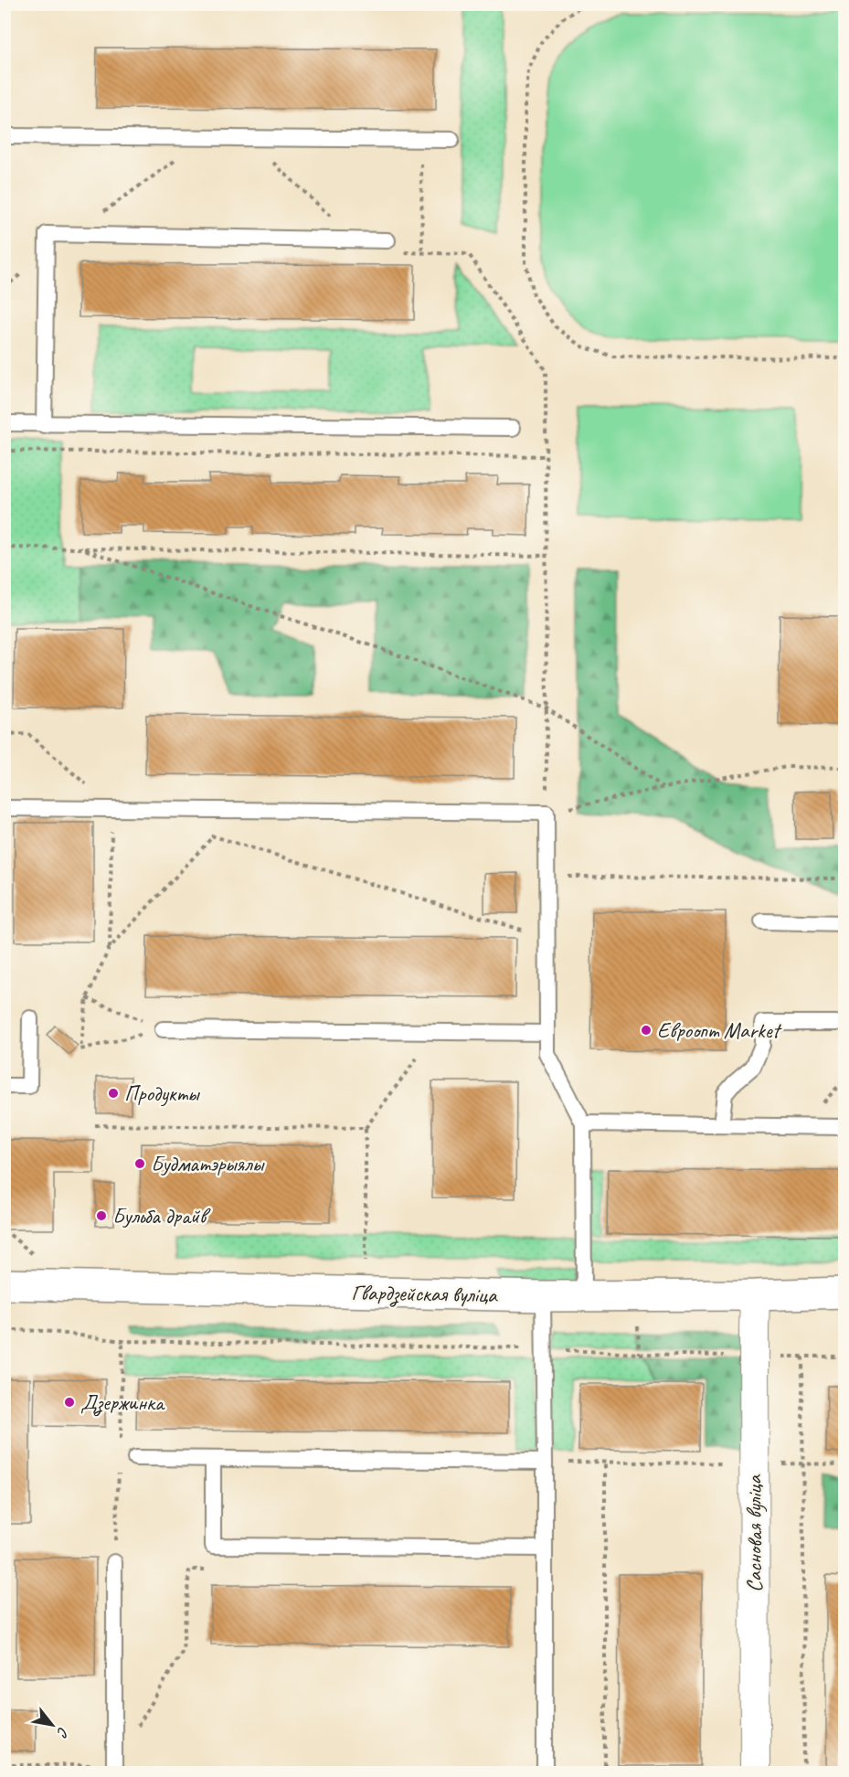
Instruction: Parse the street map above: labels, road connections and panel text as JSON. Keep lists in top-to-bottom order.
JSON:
{
  "streets": {
    "street": ["Гвардзейская вуліца", "Сасновая вуліца"]
  },
  "crossings": [
    ["Гвардзейская вуліца", "Сасновая вуліца"]
  ],
  "places": [
    "Евроопт Market",
    "Продукты",
    "Будматэрыялы",
    "Бульба драйв",
    "Дзержинка"
  ],
  "north": "bottom right"
}
